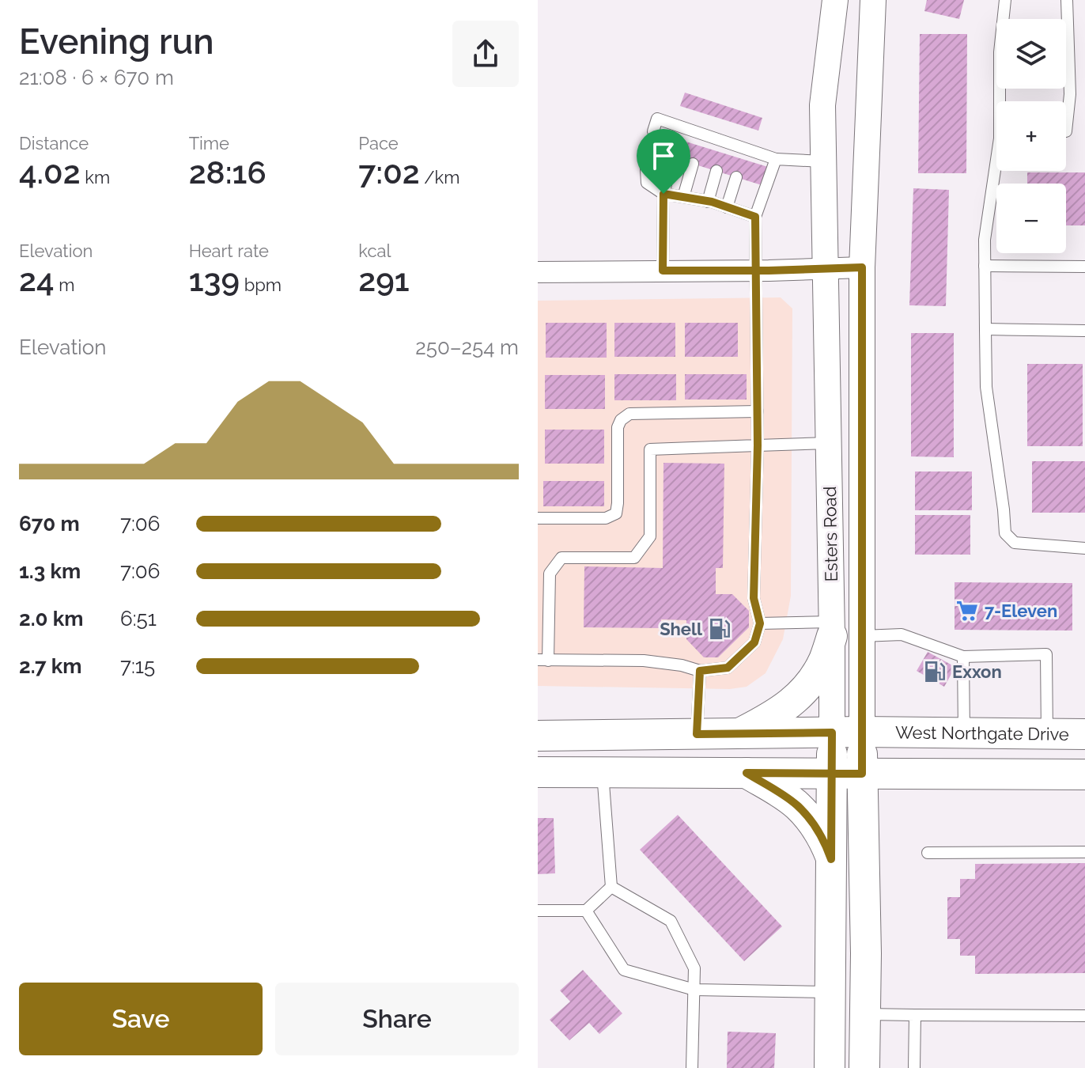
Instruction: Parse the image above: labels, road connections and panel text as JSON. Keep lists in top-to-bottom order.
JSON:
{
  "streets": {
    "main road": ["Esters Road", "West Northgate Drive"]
  },
  "crossings": [
    ["Esters Road", "West Northgate Drive"]
  ],
  "places": {
    "supermarket": ["7-Eleven"],
    "fuel station": ["Shell", "Exxon"]
  },
  "page": {
    "heading": ["Evening run", "21:08 · 6 × 670 m"],
    "map_buttons": ["+", "−"],
    "stats": [
      ["Distance", "4.02 km"],
      ["Time", "28:16"],
      ["Pace", "7:02 /km"],
      ["Elevation", "24 m"],
      ["Heart rate", "139 bpm"],
      ["kcal", "291"]
    ],
    "chart": ["Elevation", "250–254 m"],
    "list": [
      {
        "name": "670 m",
        "note": "7:06"
      },
      {
        "name": "1.3 km",
        "note": "7:06"
      },
      {
        "name": "2.0 km",
        "note": "6:51"
      },
      {
        "name": "2.7 km",
        "note": "7:15"
      }
    ],
    "buttons": ["Save", "Share"]
  }
}
